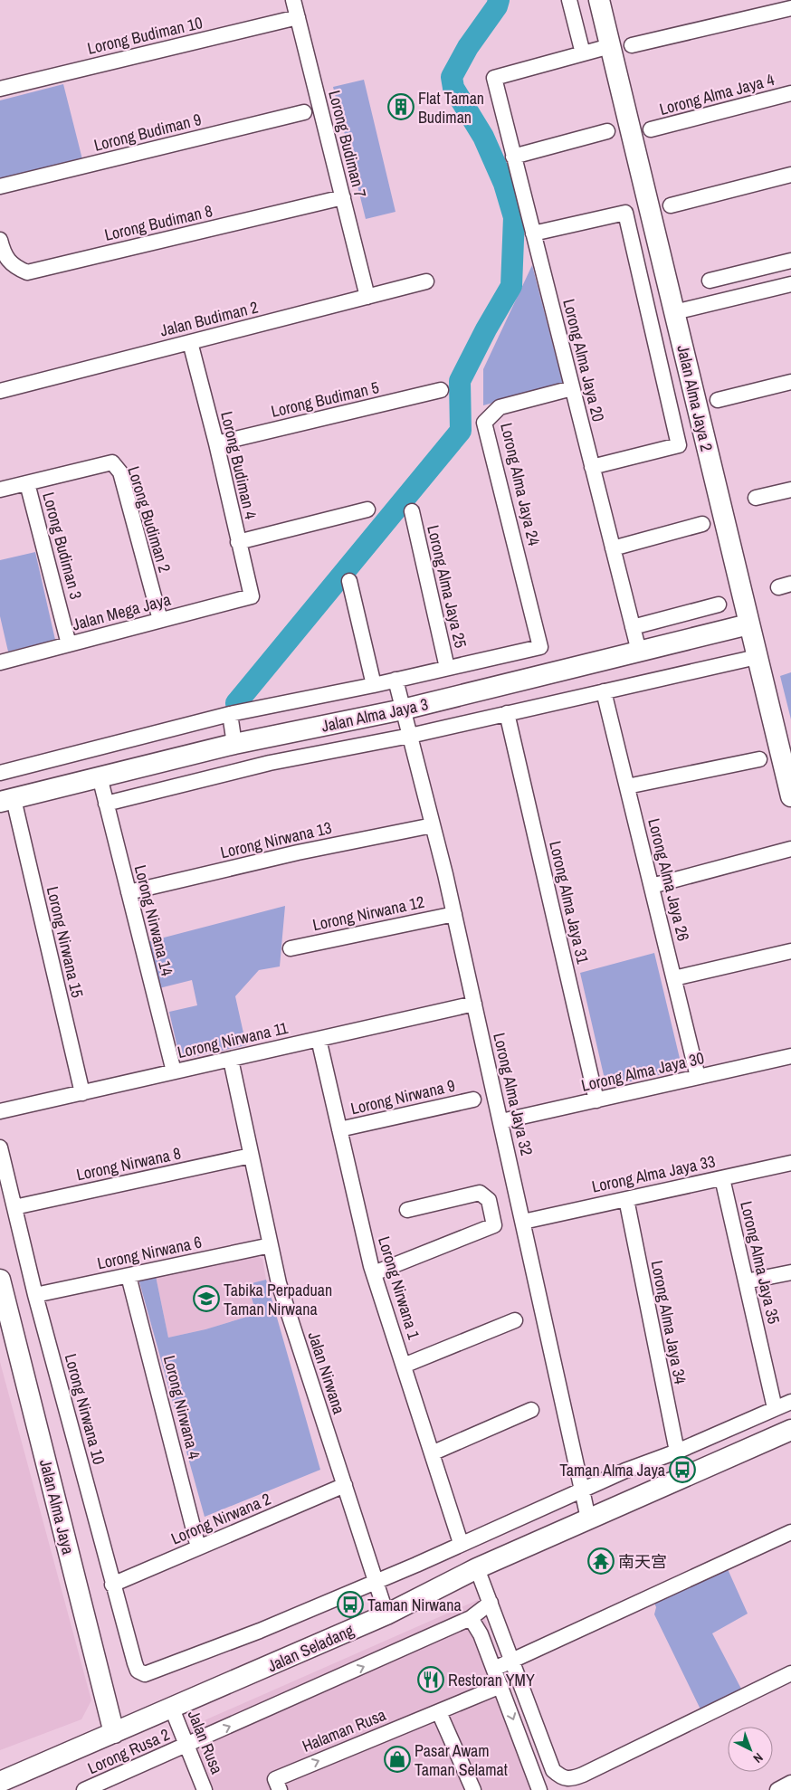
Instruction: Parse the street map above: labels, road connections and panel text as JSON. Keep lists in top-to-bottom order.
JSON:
{
  "streets": {
    "street": [
      "Lorong Budiman 10",
      "Lorong Alma Jaya 4",
      "Lorong Budiman 9",
      "Lorong Budiman 7",
      "Lorong Budiman 8",
      "Jalan Budiman 2",
      "Lorong Alma Jaya 20",
      "Jalan Alma Jaya 2",
      "Lorong Budiman 5",
      "Lorong Budiman 4",
      "Lorong Alma Jaya 24",
      "Lorong Budiman 2",
      "Lorong Budiman 3",
      "Lorong Alma Jaya 25",
      "Jalan Mega Jaya",
      "Jalan Alma Jaya 3",
      "Lorong Nirwana 13",
      "Lorong Alma Jaya 26",
      "Lorong Alma Jaya 31",
      "Lorong Nirwana 12",
      "Lorong Nirwana 14",
      "Lorong Nirwana 15",
      "Lorong Nirwana 11",
      "Lorong Alma Jaya 30",
      "Lorong Alma Jaya 32",
      "Lorong Nirwana 9",
      "Lorong Nirwana 8",
      "Lorong Alma Jaya 33",
      "Lorong Nirwana 6",
      "Lorong Alma Jaya 35",
      "Lorong Nirwana 1",
      "Lorong Alma Jaya 34",
      "Jalan Nirwana",
      "Lorong Nirwana 4",
      "Lorong Nirwana 10",
      "Jalan Alma Jaya",
      "Lorong Nirwana 2",
      "Jalan Seladang",
      "Halaman Rusa",
      "Jalan Rusa",
      "Lorong Rusa 2"
    ]
  },
  "crossings": [
    ["Lorong Budiman 10", "Lorong Budiman 7"],
    ["Lorong Budiman 7", "Lorong Budiman 8"],
    ["Lorong Budiman 7", "Jalan Budiman 2"],
    ["Jalan Budiman 2", "Lorong Budiman 4"],
    ["Lorong Alma Jaya 20", "Jalan Alma Jaya 2"],
    ["Lorong Alma Jaya 20", "Lorong Alma Jaya 24"],
    ["Lorong Alma Jaya 20", "Jalan Alma Jaya 3"],
    ["Jalan Alma Jaya 2", "Jalan Alma Jaya 3"],
    ["Lorong Budiman 5", "Lorong Budiman 4"],
    ["Lorong Budiman 4", "Jalan Mega Jaya"],
    ["Lorong Alma Jaya 24", "Jalan Alma Jaya 3"],
    ["Lorong Budiman 2", "Lorong Budiman 3"],
    ["Lorong Budiman 2", "Jalan Mega Jaya"],
    ["Lorong Budiman 3", "Jalan Mega Jaya"],
    ["Lorong Alma Jaya 25", "Jalan Alma Jaya 3"],
    ["Jalan Alma Jaya 3", "Lorong Alma Jaya 26"],
    ["Jalan Alma Jaya 3", "Lorong Alma Jaya 31"],
    ["Jalan Alma Jaya 3", "Lorong Nirwana 14"],
    ["Jalan Alma Jaya 3", "Lorong Nirwana 15"],
    ["Jalan Alma Jaya 3", "Lorong Alma Jaya 32"],
    ["Lorong Nirwana 13", "Lorong Nirwana 14"],
    ["Lorong Nirwana 13", "Lorong Alma Jaya 32"],
    ["Lorong Alma Jaya 26", "Lorong Alma Jaya 30"],
    ["Lorong Alma Jaya 31", "Lorong Alma Jaya 30"],
    ["Lorong Nirwana 12", "Lorong Alma Jaya 32"],
    ["Lorong Nirwana 14", "Lorong Nirwana 11"],
    ["Lorong Nirwana 15", "Lorong Nirwana 11"],
    ["Lorong Nirwana 11", "Lorong Alma Jaya 32"],
    ["Lorong Nirwana 11", "Lorong Nirwana 1"],
    ["Lorong Nirwana 11", "Jalan Nirwana"],
    ["Lorong Alma Jaya 30", "Lorong Alma Jaya 32"],
    ["Lorong Alma Jaya 32", "Lorong Alma Jaya 33"],
    ["Lorong Alma Jaya 32", "Jalan Seladang"],
    ["Lorong Nirwana 9", "Lorong Nirwana 1"],
    ["Lorong Nirwana 8", "Jalan Nirwana"],
    ["Lorong Nirwana 8", "Lorong Nirwana 10"],
    ["Lorong Alma Jaya 33", "Lorong Alma Jaya 35"],
    ["Lorong Alma Jaya 33", "Lorong Alma Jaya 34"],
    ["Lorong Nirwana 6", "Jalan Nirwana"],
    ["Lorong Nirwana 6", "Lorong Nirwana 4"],
    ["Lorong Nirwana 6", "Lorong Nirwana 10"],
    ["Jalan Nirwana", "Lorong Nirwana 10"],
    ["Jalan Nirwana", "Lorong Nirwana 2"],
    ["Jalan Nirwana", "Jalan Seladang"],
    ["Lorong Nirwana 4", "Lorong Nirwana 2"],
    ["Lorong Nirwana 10", "Lorong Nirwana 2"],
    ["Jalan Alma Jaya", "Jalan Seladang"],
    ["Jalan Seladang", "Jalan Rusa"],
    ["Jalan Rusa", "Lorong Rusa 2"]
  ],
  "places": {
    "building": ["Flat Taman Budiman"],
    "school or university": ["Tabika Perpaduan Taman Nirwana"],
    "bus stop": ["Taman Alma Jaya", "Taman Nirwana"],
    "temple": ["南天宫"],
    "restaurant": ["Restoran YMY"],
    "shop": ["Pasar Awam Taman Selamat"]
  },
  "north": "bottom right"
}
